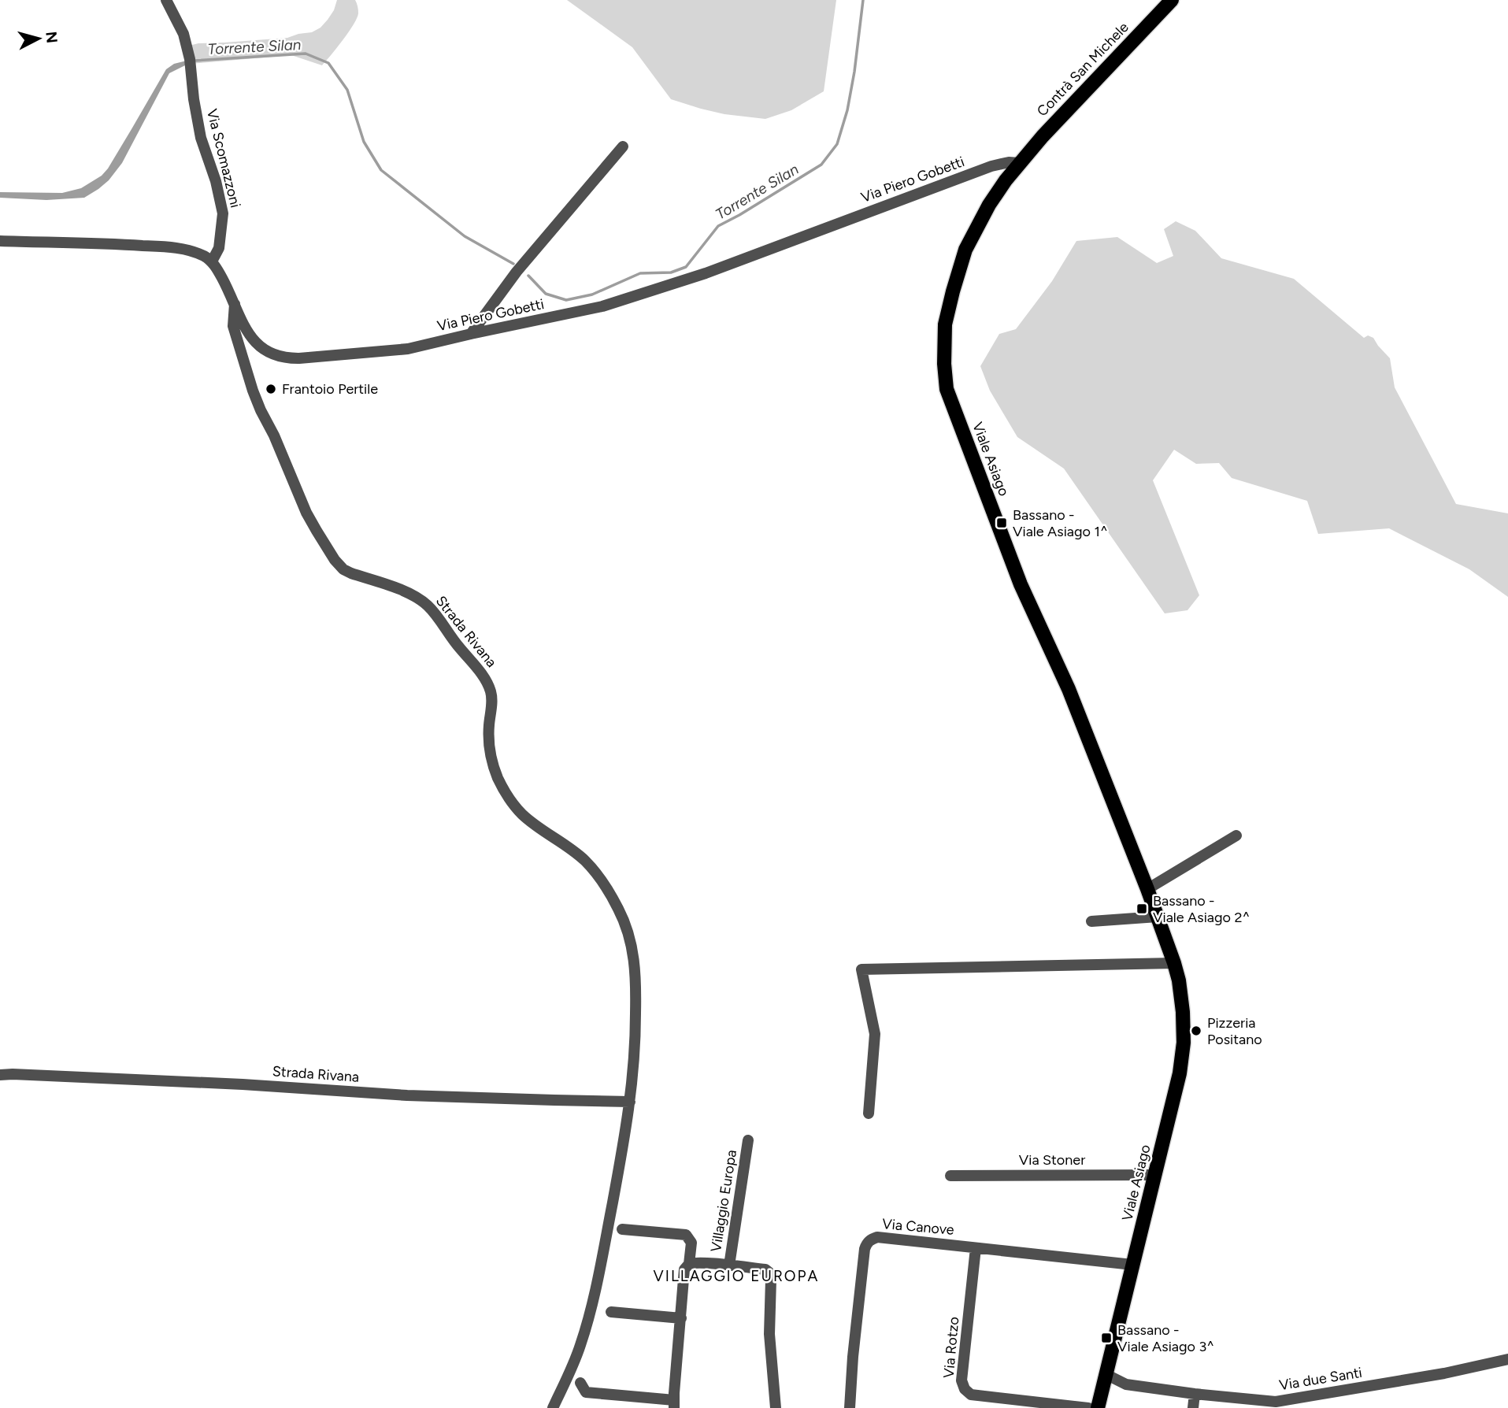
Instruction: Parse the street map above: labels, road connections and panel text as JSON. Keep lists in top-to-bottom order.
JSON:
{
  "streets": {
    "main road": ["Contrà San Michele", "Viale Asiago"],
    "street": [
      "Via Scomazzoni",
      "Via Piero Gobetti",
      "Strada Rivana",
      "Via Stoner",
      "Villaggio Europa",
      "Via Canove",
      "Via Rotzo",
      "Via due Santi"
    ]
  },
  "crossings": [
    ["Contrà San Michele", "Via Piero Gobetti"],
    ["Contrà San Michele", "Viale Asiago"],
    ["Via Scomazzoni", "Via Piero Gobetti"],
    ["Via Piero Gobetti", "Viale Asiago"],
    ["Via Piero Gobetti", "Strada Rivana"],
    ["Viale Asiago", "Via Stoner"],
    ["Viale Asiago", "Via Canove"],
    ["Viale Asiago", "Via due Santi"],
    ["Via Canove", "Via Rotzo"]
  ],
  "districts": ["VILLAGGIO EUROPA"],
  "water": ["Torrente Silan"],
  "places": {
    "other": ["Frantoio Pertile", "Pizzeria Positano"],
    "transit": ["Bassano - Viale Asiago 1^", "Bassano - Viale Asiago 2^", "Bassano - Viale Asiago 3^"]
  },
  "north": "right"
}
